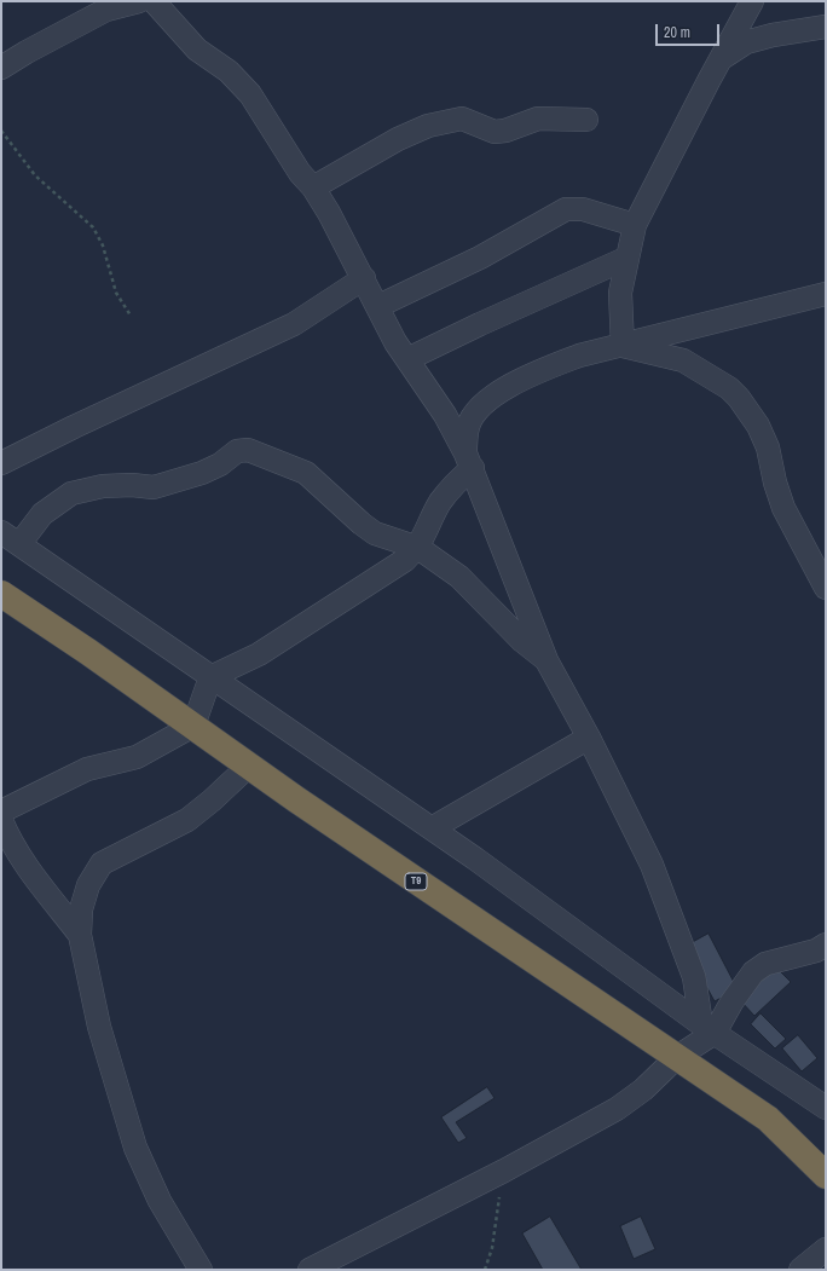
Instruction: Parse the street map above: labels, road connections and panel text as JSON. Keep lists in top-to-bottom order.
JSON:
{
  "streets": {
    "highway": ["T9"]
  },
  "scale_bar": "20 m"
}
